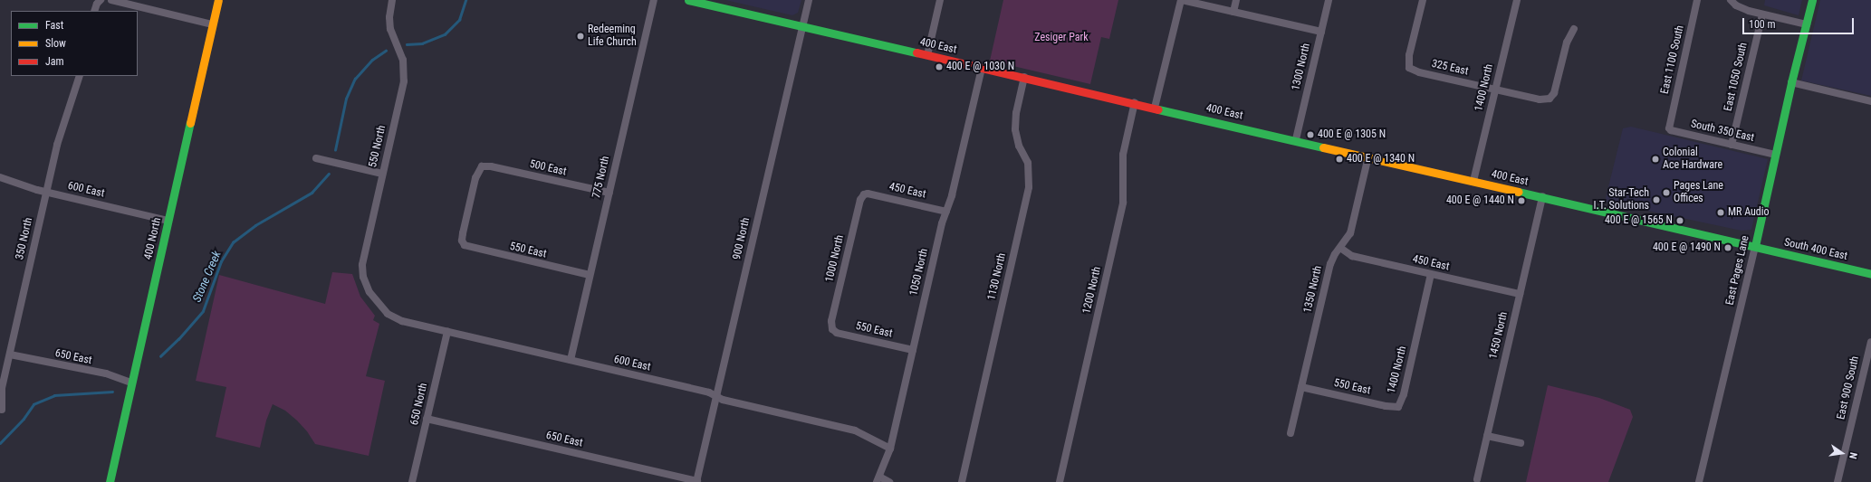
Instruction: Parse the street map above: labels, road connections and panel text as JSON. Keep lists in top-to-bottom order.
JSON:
{
  "streets": {
    "main road": [
      "400 East",
      "400 North",
      "South 400 East",
      "East Pages Lane"
    ],
    "street": [
      "East 1100 South",
      "1300 North",
      "325 East",
      "East 1050 South",
      "1400 North",
      "South 350 East",
      "550 North",
      "500 East",
      "775 North",
      "600 East",
      "450 East",
      "350 North",
      "900 North",
      "550 East",
      "1000 North",
      "1050 North",
      "1130 North",
      "1350 North",
      "1200 North",
      "1450 North",
      "650 East",
      "East 900 South",
      "650 North"
    ]
  },
  "crossings": [
    ["400 East", "1300 North"],
    ["400 East", "1400 North"],
    ["400 East", "900 North"],
    ["400 East", "South 400 East"],
    ["400 East", "East Pages Lane"],
    ["400 East", "1050 North"],
    ["400 East", "1130 North"],
    ["400 East", "1350 North"],
    ["400 East", "1200 North"],
    ["400 East", "1450 North"],
    ["East 1100 South", "South 350 East"],
    ["325 East", "1400 North"],
    ["East 1050 South", "South 350 East"],
    ["1400 North", "450 East"],
    ["1400 North", "550 East"],
    ["South 350 East", "East Pages Lane"],
    ["550 North", "600 East"],
    ["500 East", "775 North"],
    ["500 East", "550 East"],
    ["775 North", "600 East"],
    ["775 North", "550 East"],
    ["600 East", "350 North"],
    ["600 East", "400 North"],
    ["600 East", "900 North"],
    ["600 East", "1050 North"],
    ["600 East", "650 North"],
    ["450 East", "1000 North"],
    ["450 East", "1050 North"],
    ["450 East", "1350 North"],
    ["450 East", "1450 North"],
    ["350 North", "650 East"],
    ["400 North", "650 East"],
    ["900 North", "650 East"],
    ["South 400 East", "East Pages Lane"],
    ["550 East", "1000 North"],
    ["550 East", "1050 North"],
    ["550 East", "1350 North"],
    ["650 East", "650 North"]
  ],
  "water": ["Stone Creek"],
  "parks": ["Zesiger Park"],
  "places": [
    "Redeeming Life Church",
    "400 E @ 1030 N",
    "400 E @ 1305 N",
    "400 E @ 1340 N",
    "Colonial Ace Hardware",
    "Pages Lane Offices",
    "Star-Tech I.T. Solutions",
    "400 E @ 1440 N",
    "MR Audio",
    "400 E @ 1565 N",
    "400 E @ 1490 N"
  ],
  "legend": ["Fast", "Slow", "Jam"],
  "scale_bar": "100 m",
  "north": "right"
}
